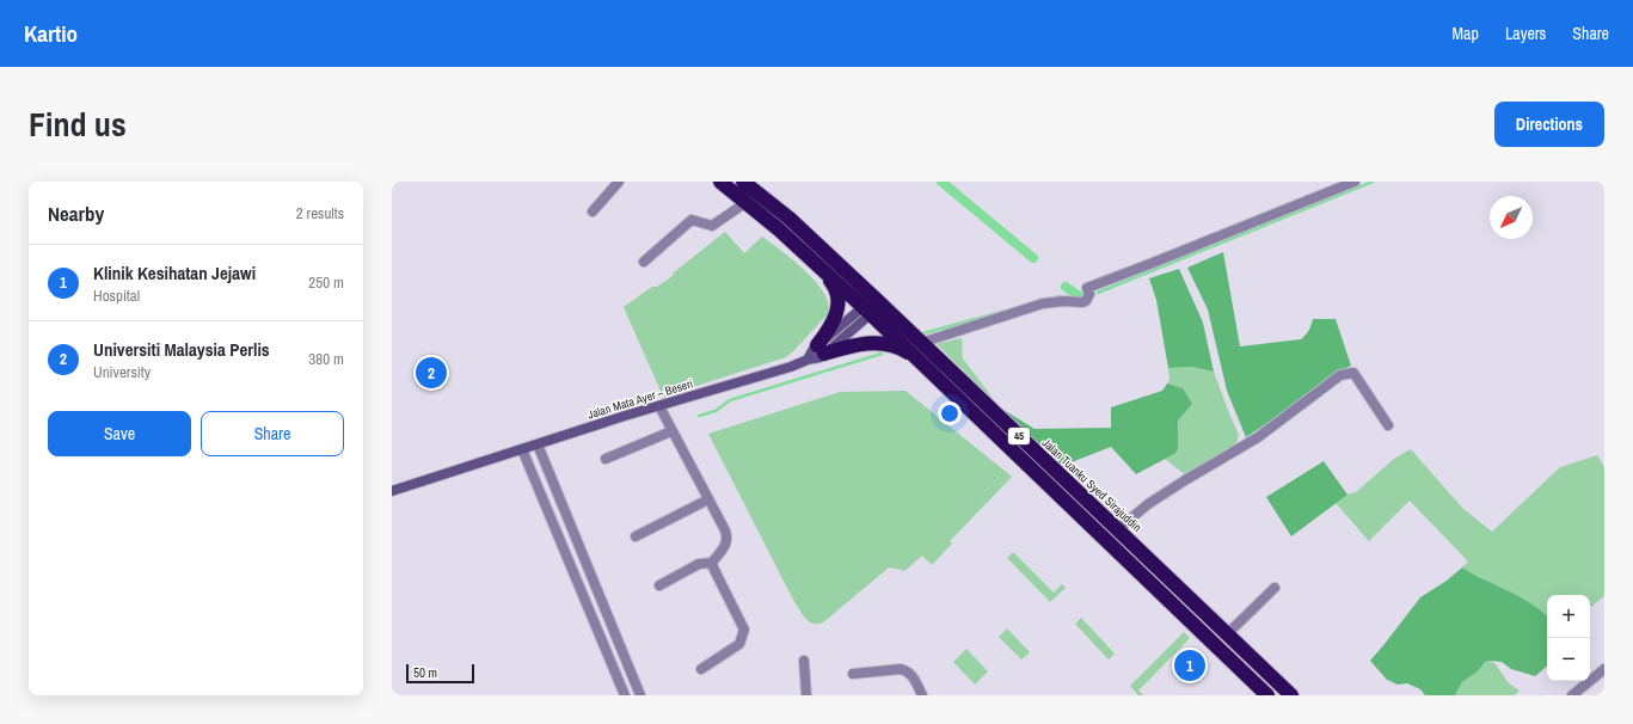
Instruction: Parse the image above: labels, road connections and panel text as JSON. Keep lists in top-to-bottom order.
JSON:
{
  "streets": {
    "highway": ["45", "Jalan Tuanku Syed Sirajuddin"],
    "main road": ["Jalan Mata Ayer – Beseri"]
  },
  "crossings": [
    ["Jalan Mata Ayer – Beseri", "Jalan Tuanku Syed Sirajuddin"]
  ],
  "scale_bar": "50 m",
  "north": "bottom left",
  "page": {
    "header": "Kartio",
    "nav": ["Map", "Layers", "Share"],
    "title": "Find us",
    "buttons": [
      "Directions",
      ["Save", "Share"]
    ],
    "heading": ["Nearby", "2 results"],
    "list": [
      {
        "mark": "1",
        "name": "Klinik Kesihatan Jejawi",
        "note": "Hospital",
        "value": "250 m"
      },
      {
        "mark": "2",
        "name": "Universiti Malaysia Perlis",
        "note": "University",
        "value": "380 m"
      }
    ],
    "pins": ["2", "1"],
    "map_buttons": ["+", "−"],
    "scale": "50 m"
  }
}
